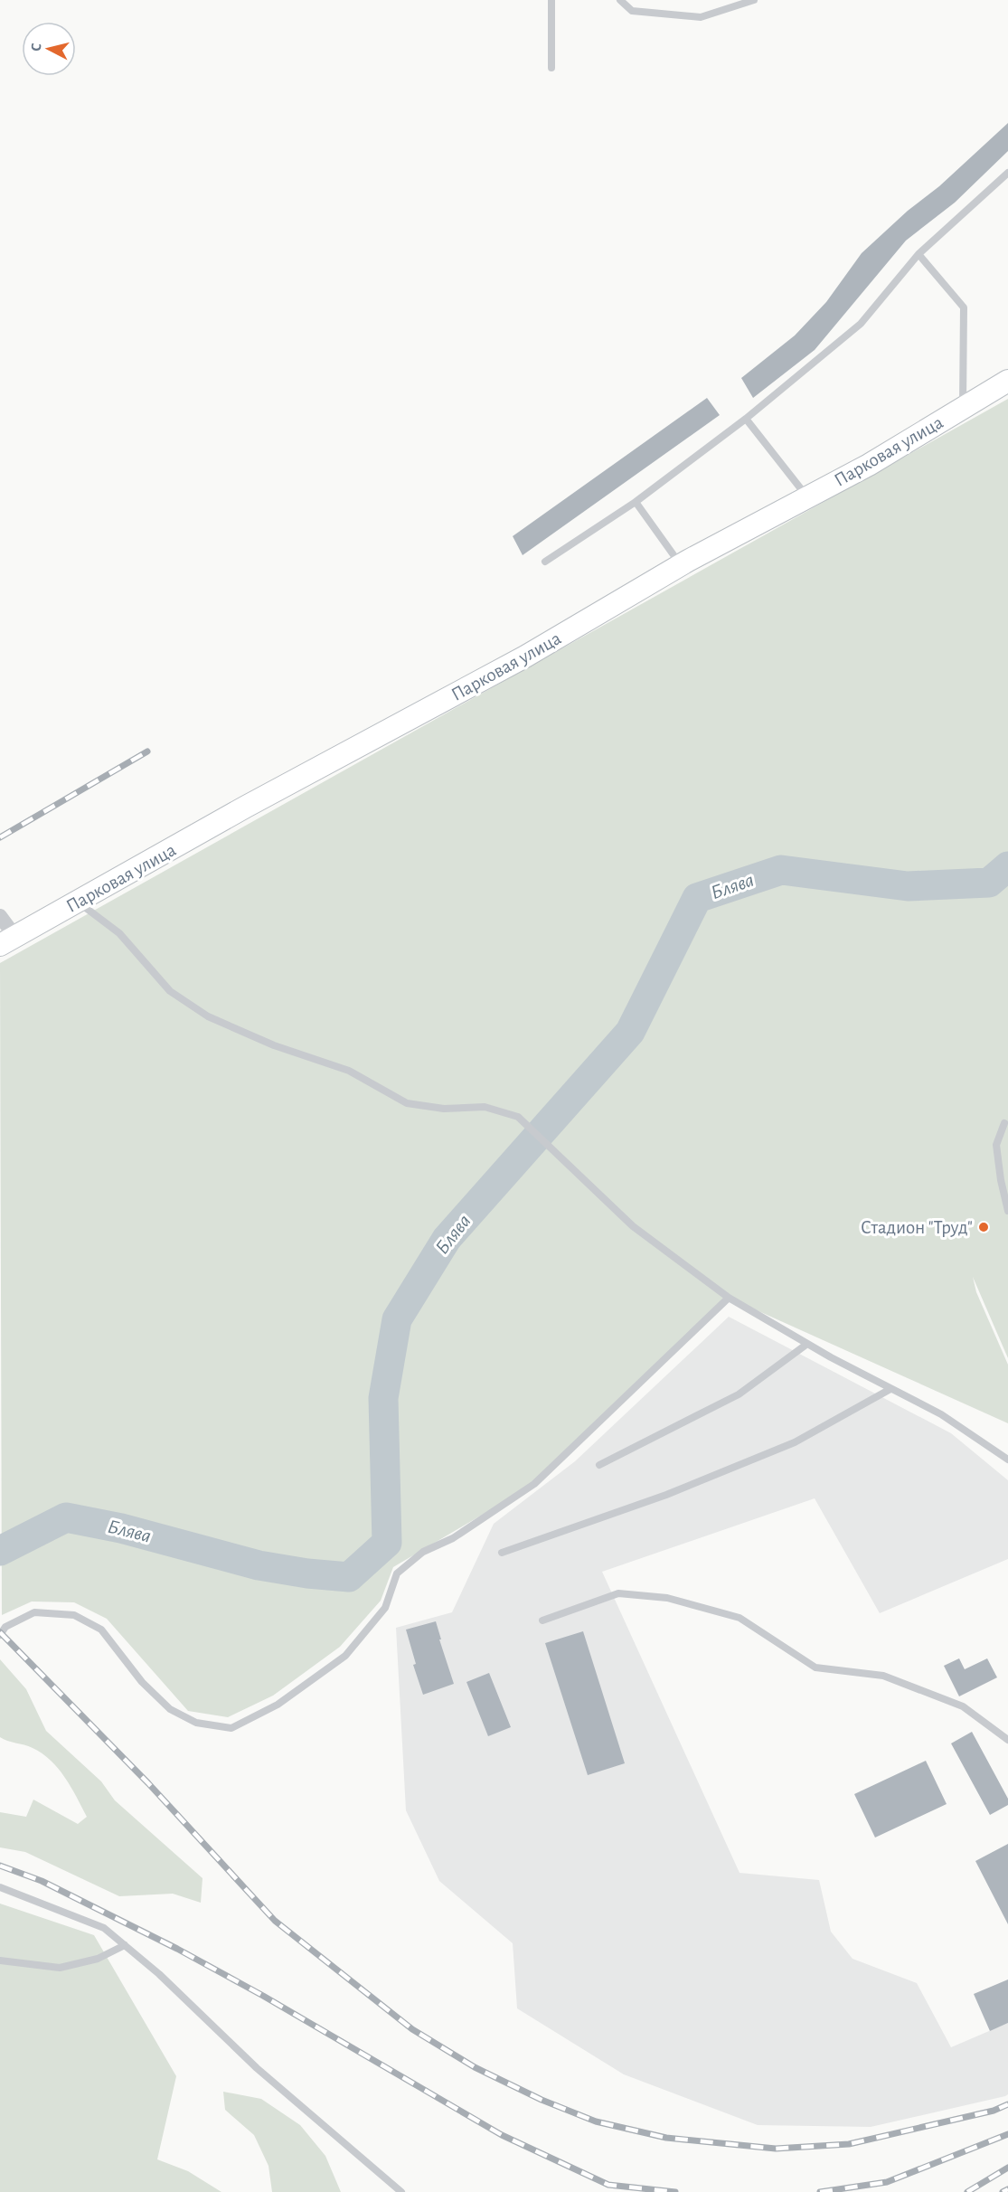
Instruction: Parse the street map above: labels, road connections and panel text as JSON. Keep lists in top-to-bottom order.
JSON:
{
  "streets": {
    "street": ["Парковая улица"]
  },
  "water": ["Блява"],
  "places": ["Стадион \"Труд\""],
  "north": "left"
}
